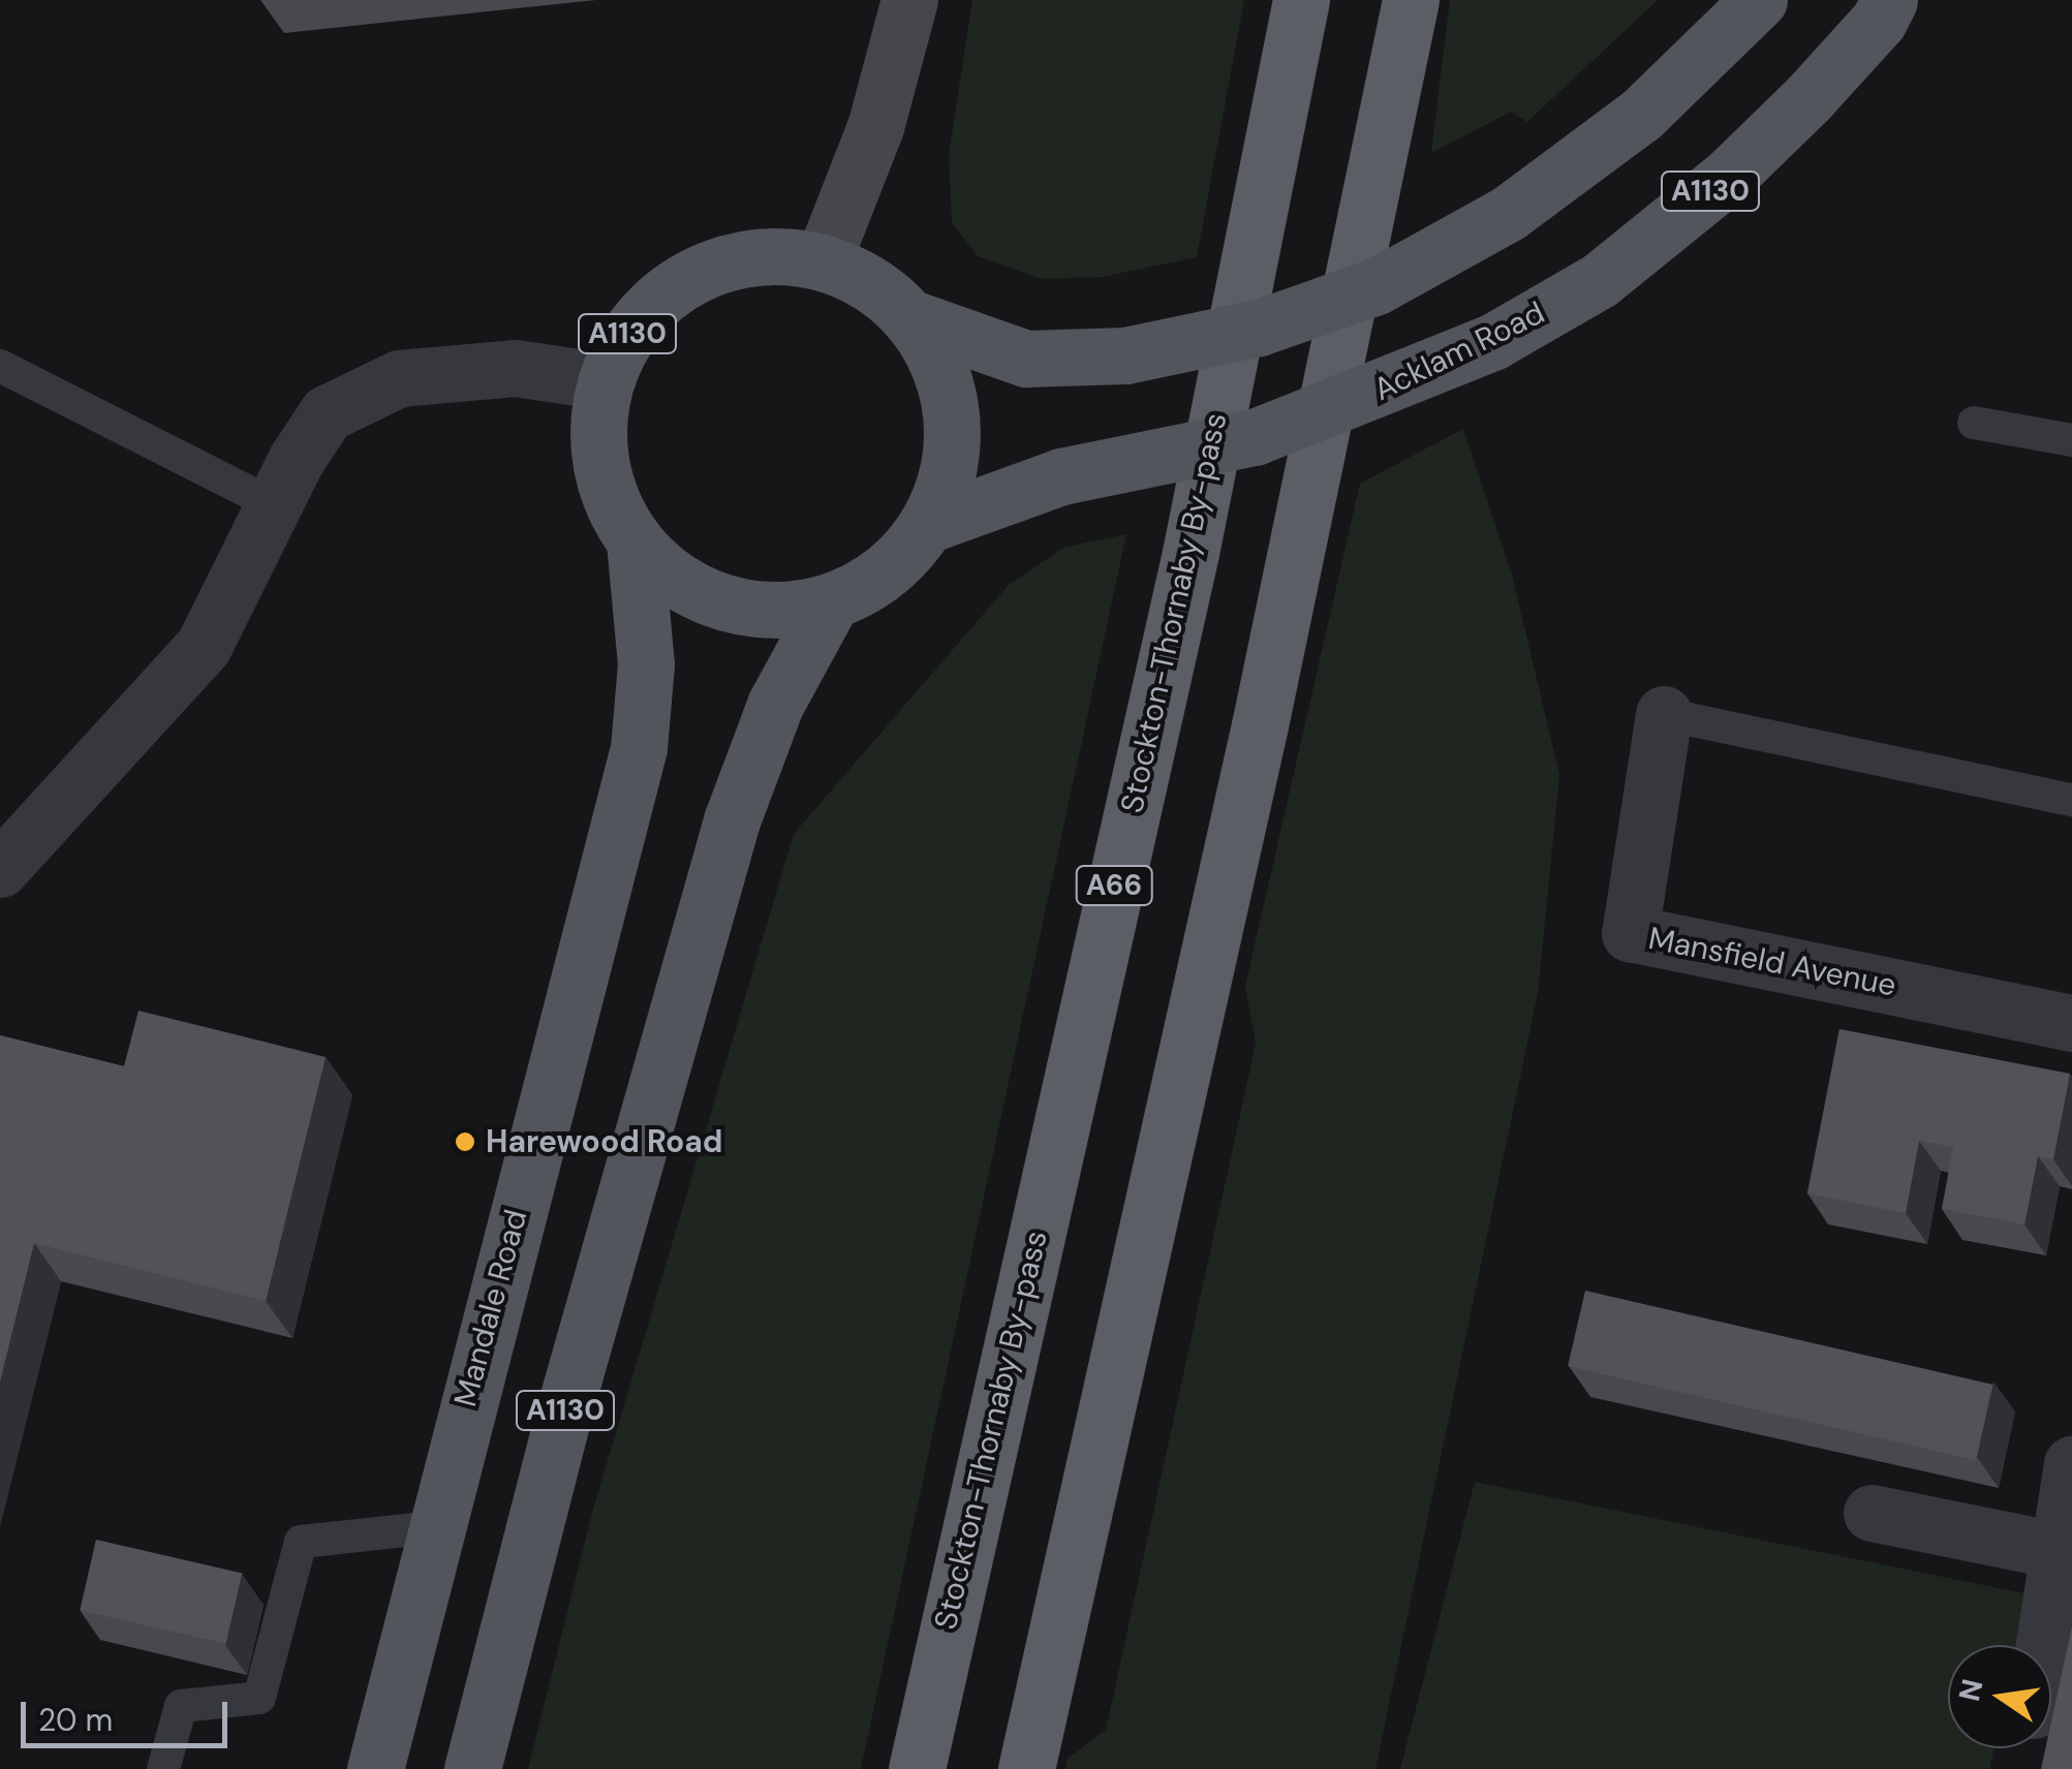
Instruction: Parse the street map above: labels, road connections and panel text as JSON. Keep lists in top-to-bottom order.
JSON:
{
  "streets": {
    "highway": ["Stockton-Thornaby By-pass", "A66"],
    "main road": ["A1130", "Acklam Road", "Mandale Road"],
    "street": ["Mansfield Avenue"]
  },
  "crossings": [
    ["A1130", "Acklam Road"],
    ["A1130", "Mandale Road"],
    ["Acklam Road", "Mandale Road"]
  ],
  "places": ["Harewood Road"],
  "scale_bar": "20 m",
  "north": "left"
}
